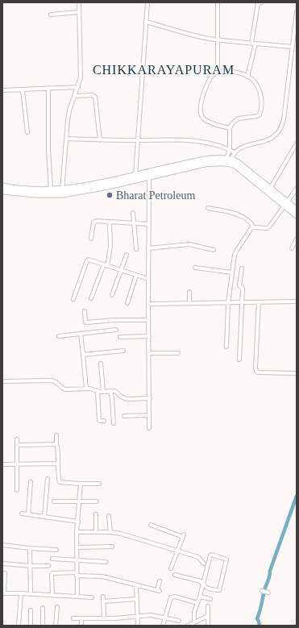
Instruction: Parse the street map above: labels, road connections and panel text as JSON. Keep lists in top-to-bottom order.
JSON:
{
  "districts": ["CHIKKARAYAPURAM"],
  "places": ["Bharat Petroleum"]
}
